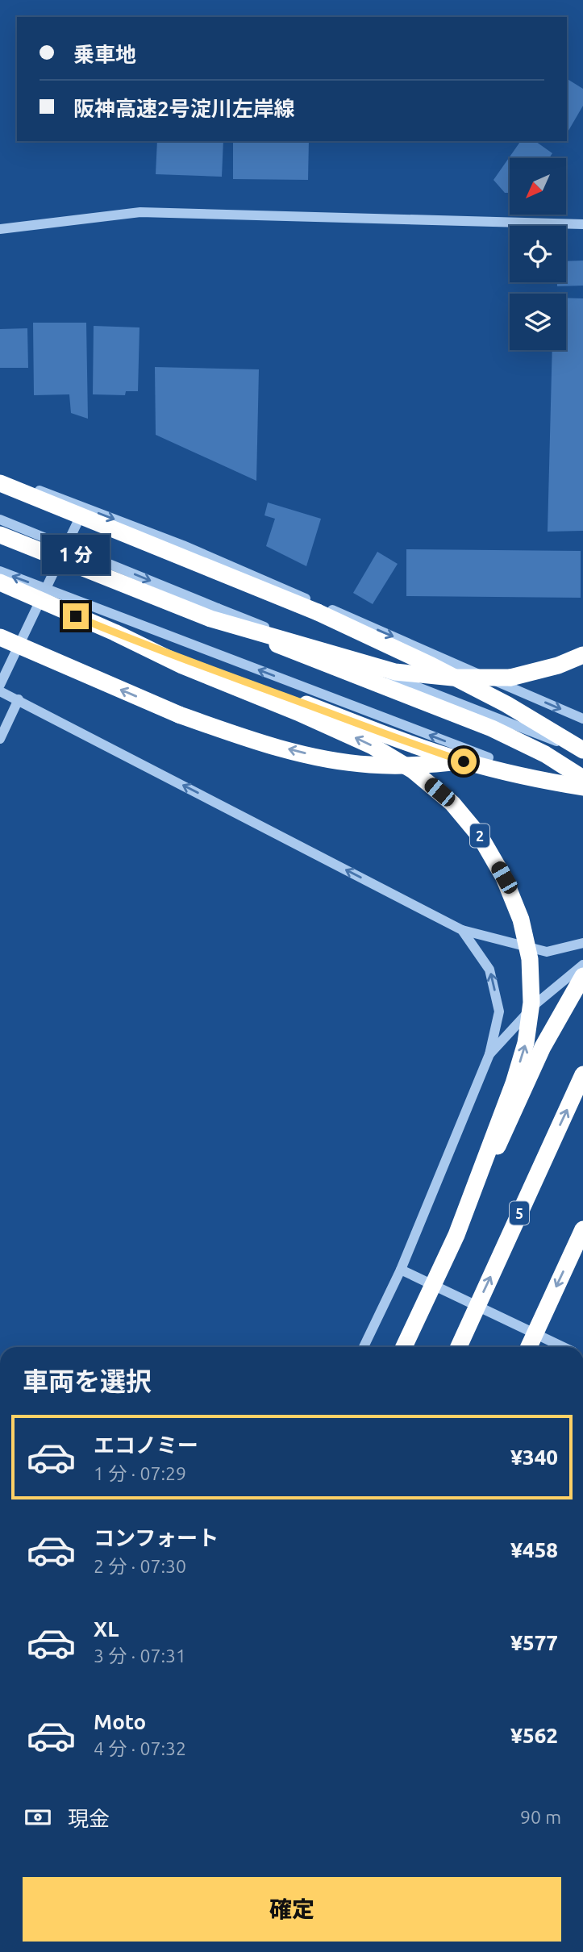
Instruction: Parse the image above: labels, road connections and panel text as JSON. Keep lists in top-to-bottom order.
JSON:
{
  "streets": {
    "highway": ["2", "5"]
  },
  "north": "bottom left",
  "page": {
    "banner": ["乗車地", "阪神高速2号淀川左岸線"],
    "bubble": "1 分",
    "heading": "車両を選択",
    "list": [
      {
        "name": "エコノミー",
        "note": "1 分 · 07:29",
        "value": "¥340"
      },
      {
        "name": "コンフォート",
        "note": "2 分 · 07:30",
        "value": "¥458"
      },
      {
        "name": "XL",
        "note": "3 分 · 07:31",
        "value": "¥577"
      },
      {
        "name": "Moto",
        "note": "4 分 · 07:32",
        "value": "¥562"
      }
    ],
    "pay": ["現金", "90 m"],
    "buttons": "確定"
  }
}
